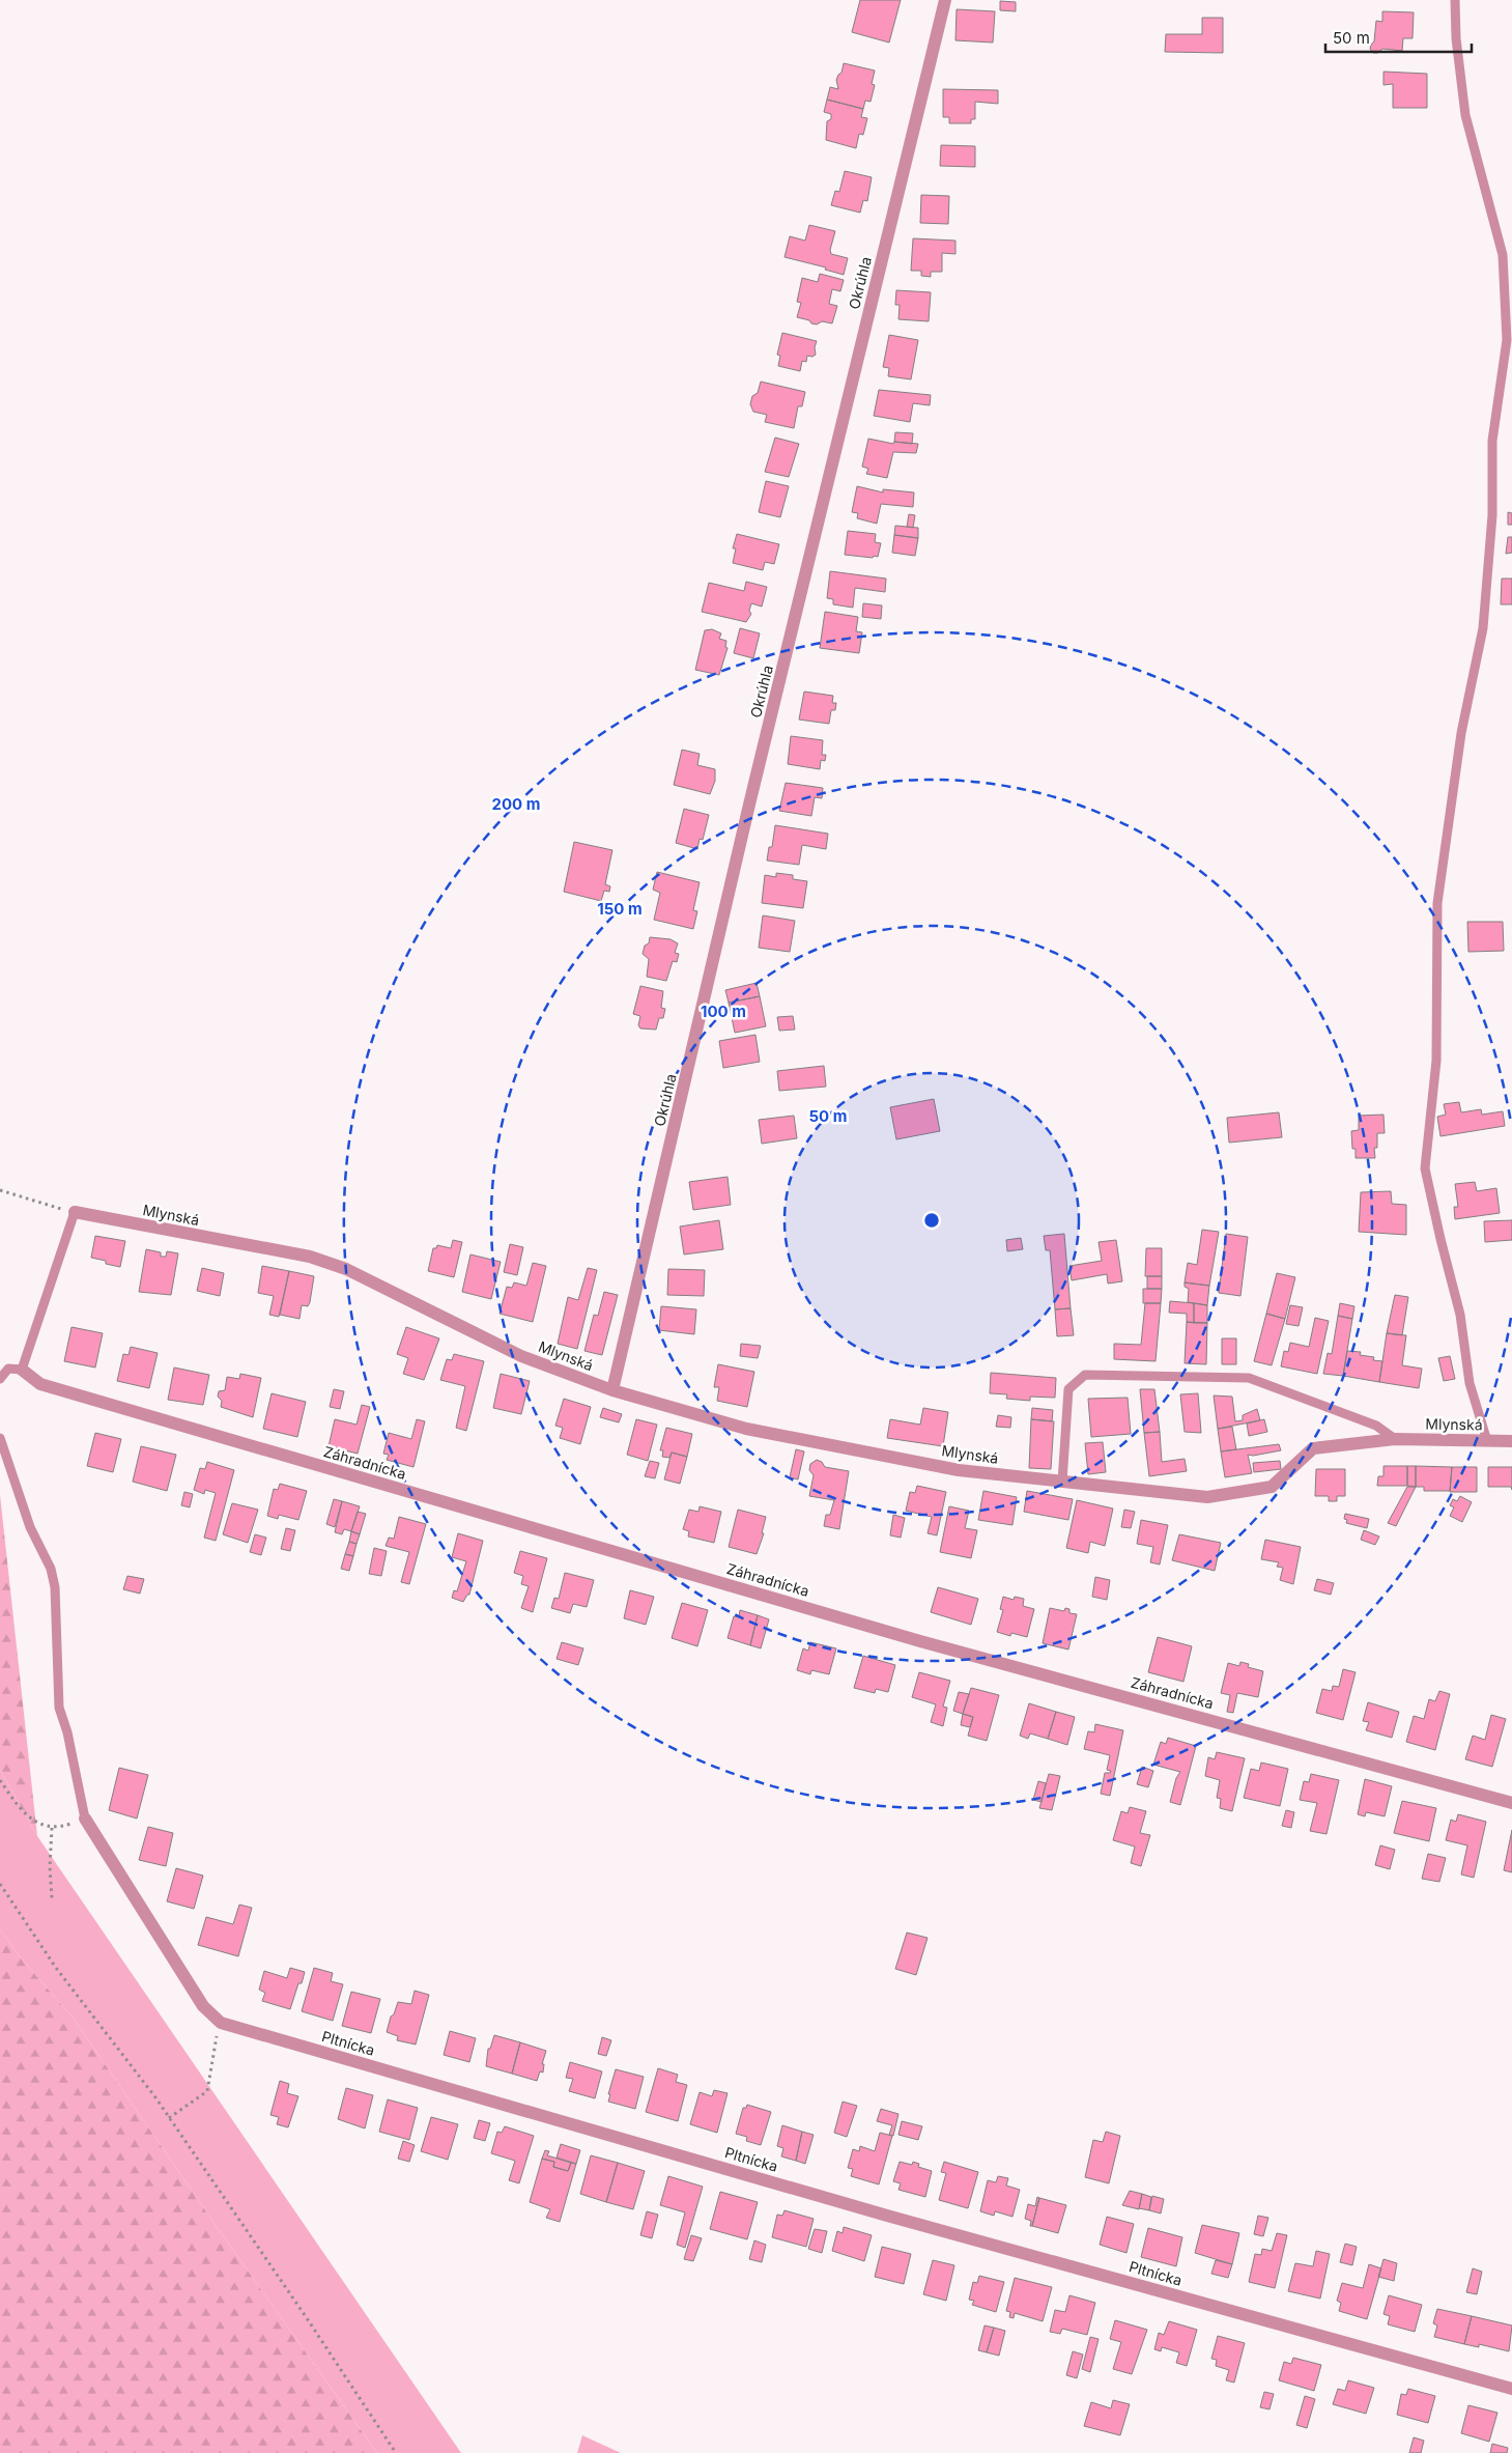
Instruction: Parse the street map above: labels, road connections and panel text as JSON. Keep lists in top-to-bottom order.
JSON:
{
  "streets": {
    "street": [
      "Okrúhla",
      "Mlynská",
      "Záhradnícka",
      "Pltnícka"
    ]
  },
  "crossings": [
    ["Okrúhla", "Mlynská"]
  ],
  "scale_bar": "50 m",
  "rings": [
    "200 m",
    "150 m",
    "100 m",
    "50 m"
  ]
}
